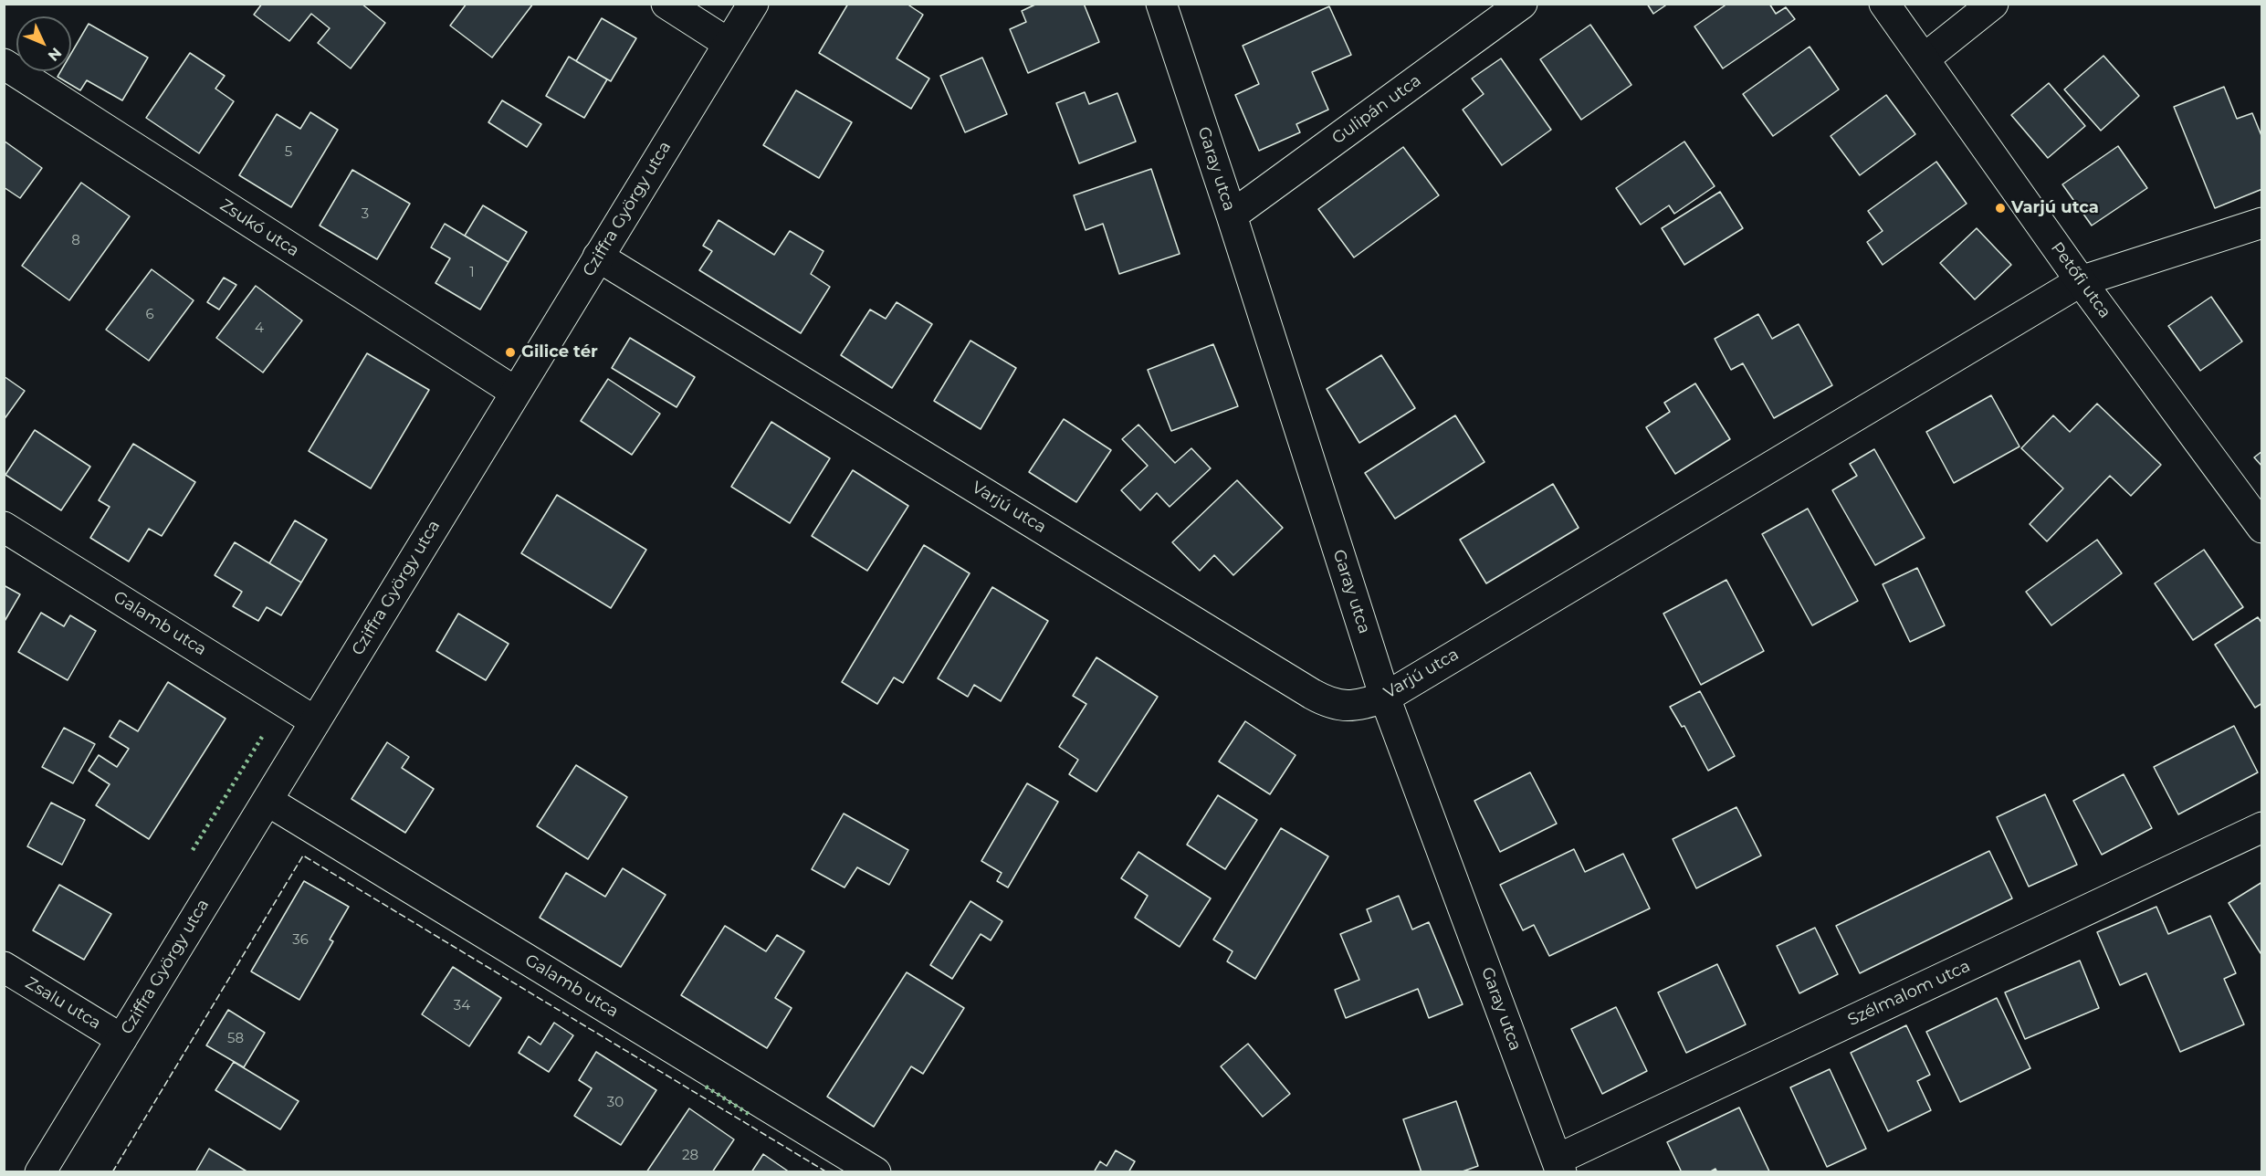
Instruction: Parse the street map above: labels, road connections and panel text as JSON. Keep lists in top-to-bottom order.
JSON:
{
  "streets": {
    "street": [
      "Gulipán utca",
      "Garay utca",
      "Cziffra György utca",
      "Zsukó utca",
      "Petőfi utca",
      "Varjú utca",
      "Galamb utca",
      "Szélmalom utca",
      "Zsalu utca"
    ]
  },
  "crossings": [
    ["Gulipán utca", "Garay utca"],
    ["Garay utca", "Varjú utca"],
    ["Garay utca", "Szélmalom utca"],
    ["Cziffra György utca", "Zsukó utca"],
    ["Cziffra György utca", "Varjú utca"],
    ["Cziffra György utca", "Galamb utca"],
    ["Cziffra György utca", "Zsalu utca"],
    ["Petőfi utca", "Varjú utca"]
  ],
  "places": ["Varjú utca", "Gilice tér"],
  "house_numbers": [
    "5",
    "3",
    "8",
    "1",
    "6",
    "4",
    "36",
    "34",
    "58",
    "30",
    "28"
  ],
  "north": "bottom right"
}
